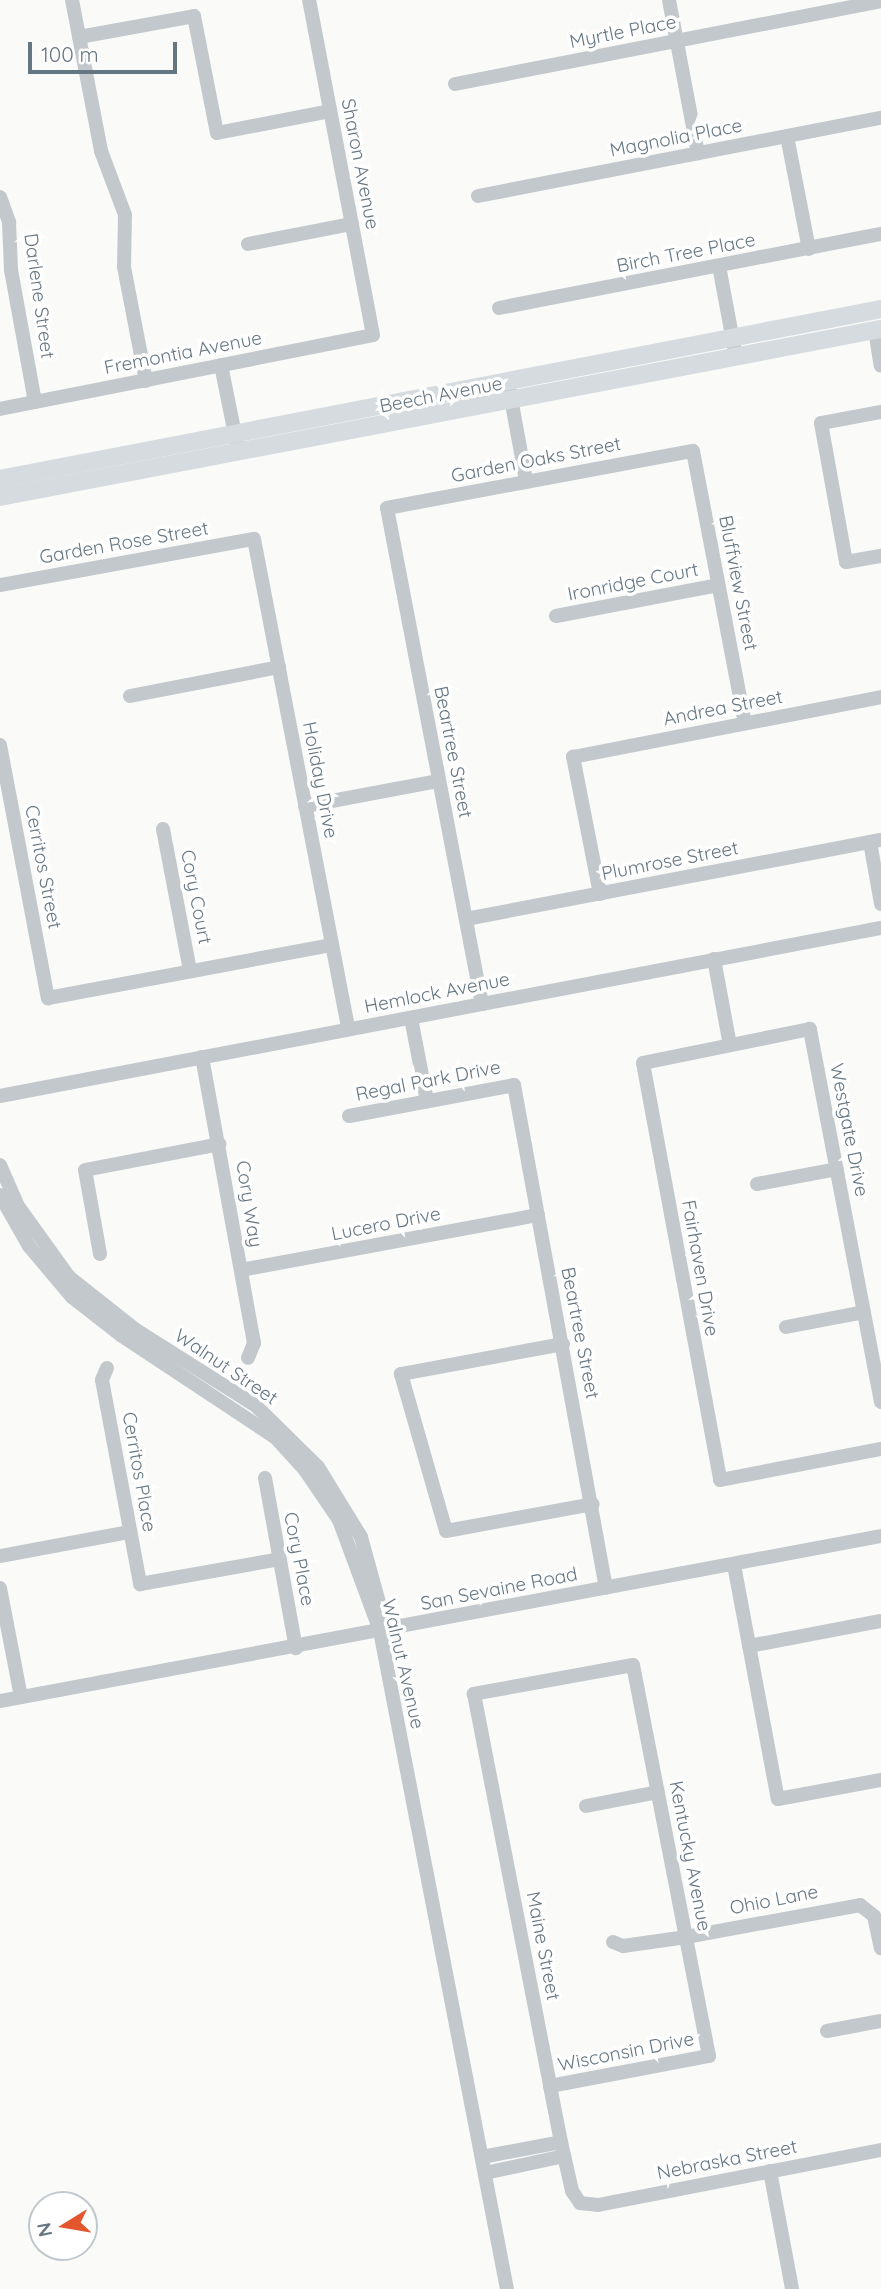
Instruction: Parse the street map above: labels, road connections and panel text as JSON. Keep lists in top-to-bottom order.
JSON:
{
  "streets": {
    "main road": ["Beech Avenue"],
    "street": [
      "Myrtle Place",
      "Magnolia Place",
      "Sharon Avenue",
      "Birch Tree Place",
      "Darlene Street",
      "Fremontia Avenue",
      "Garden Oaks Street",
      "Garden Rose Street",
      "Ironridge Court",
      "Bluffview Street",
      "Andrea Street",
      "Beartree Street",
      "Holiday Drive",
      "Plumrose Street",
      "Cerritos Street",
      "Cory Court",
      "Hemlock Avenue",
      "Regal Park Drive",
      "Westgate Drive",
      "Cory Way",
      "Lucero Drive",
      "Fairhaven Drive",
      "Walnut Street",
      "Cerritos Place",
      "Cory Place",
      "San Sevaine Road",
      "Walnut Avenue",
      "Kentucky Avenue",
      "Ohio Lane",
      "Maine Street",
      "Wisconsin Drive",
      "Nebraska Street"
    ]
  },
  "crossings": [
    ["Sharon Avenue", "Fremontia Avenue"],
    ["Darlene Street", "Fremontia Avenue"],
    ["Garden Oaks Street", "Bluffview Street"],
    ["Garden Oaks Street", "Beartree Street"],
    ["Garden Rose Street", "Holiday Drive"],
    ["Ironridge Court", "Bluffview Street"],
    ["Bluffview Street", "Andrea Street"],
    ["Andrea Street", "Plumrose Street"],
    ["Beartree Street", "Plumrose Street"],
    ["Beartree Street", "Hemlock Avenue"],
    ["Beartree Street", "Regal Park Drive"],
    ["Beartree Street", "Lucero Drive"],
    ["Beartree Street", "San Sevaine Road"],
    ["Holiday Drive", "Hemlock Avenue"],
    ["Cerritos Street", "Cory Court"],
    ["Hemlock Avenue", "Cory Way"],
    ["Westgate Drive", "Fairhaven Drive"],
    ["Cory Way", "Lucero Drive"],
    ["Walnut Street", "San Sevaine Road"],
    ["Walnut Street", "Walnut Avenue"],
    ["Cerritos Place", "Cory Place"],
    ["Cory Place", "San Sevaine Road"],
    ["San Sevaine Road", "Walnut Avenue"],
    ["Kentucky Avenue", "Ohio Lane"],
    ["Kentucky Avenue", "Maine Street"],
    ["Kentucky Avenue", "Wisconsin Drive"],
    ["Maine Street", "Wisconsin Drive"],
    ["Maine Street", "Nebraska Street"]
  ],
  "scale_bar": "100 m",
  "north": "left"
}
